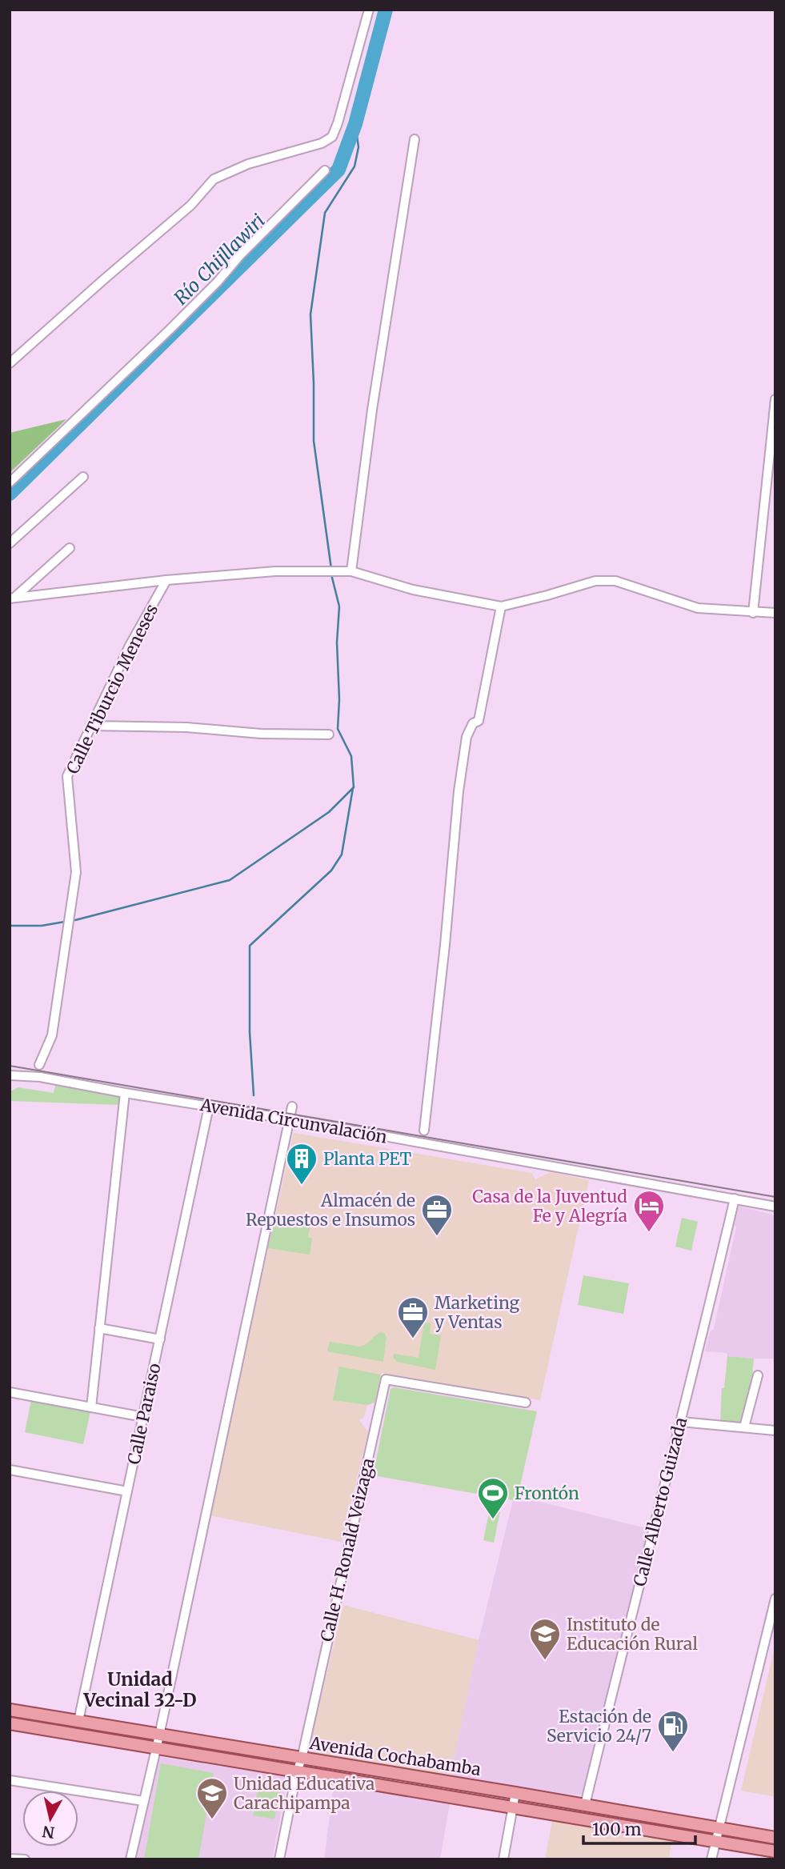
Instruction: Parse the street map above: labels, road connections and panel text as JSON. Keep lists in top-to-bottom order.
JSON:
{
  "streets": {
    "main road": ["Avenida Cochabamba"],
    "street": [
      "Calle Tiburcio Meneses",
      "Avenida Circunvalación",
      "Calle Paraiso",
      "Calle Alberto Guizada",
      "Calle H. Ronald Veizaga"
    ]
  },
  "crossings": [
    ["Avenida Circunvalación", "Calle Paraiso"],
    ["Avenida Circunvalación", "Calle Alberto Guizada"],
    ["Calle Paraiso", "Avenida Cochabamba"],
    ["Calle Alberto Guizada", "Avenida Cochabamba"],
    ["Calle H. Ronald Veizaga", "Avenida Cochabamba"]
  ],
  "districts": ["Unidad Vecinal 32-D"],
  "water": ["Río Chijllawiri"],
  "places": {
    "building": ["Planta PET"],
    "hotel": ["Casa de la Juventud Fe y Alegría"],
    "office": ["Almacén de Repuestos e Insumos", "Marketing y Ventas"],
    "sports": ["Frontón"],
    "school or university": ["Instituto de Educación Rural", "Unidad Educativa Carachipampa"],
    "fuel station": ["Estación de Servicio 24/7"]
  },
  "scale_bar": "100 m",
  "north": "bottom"
}
